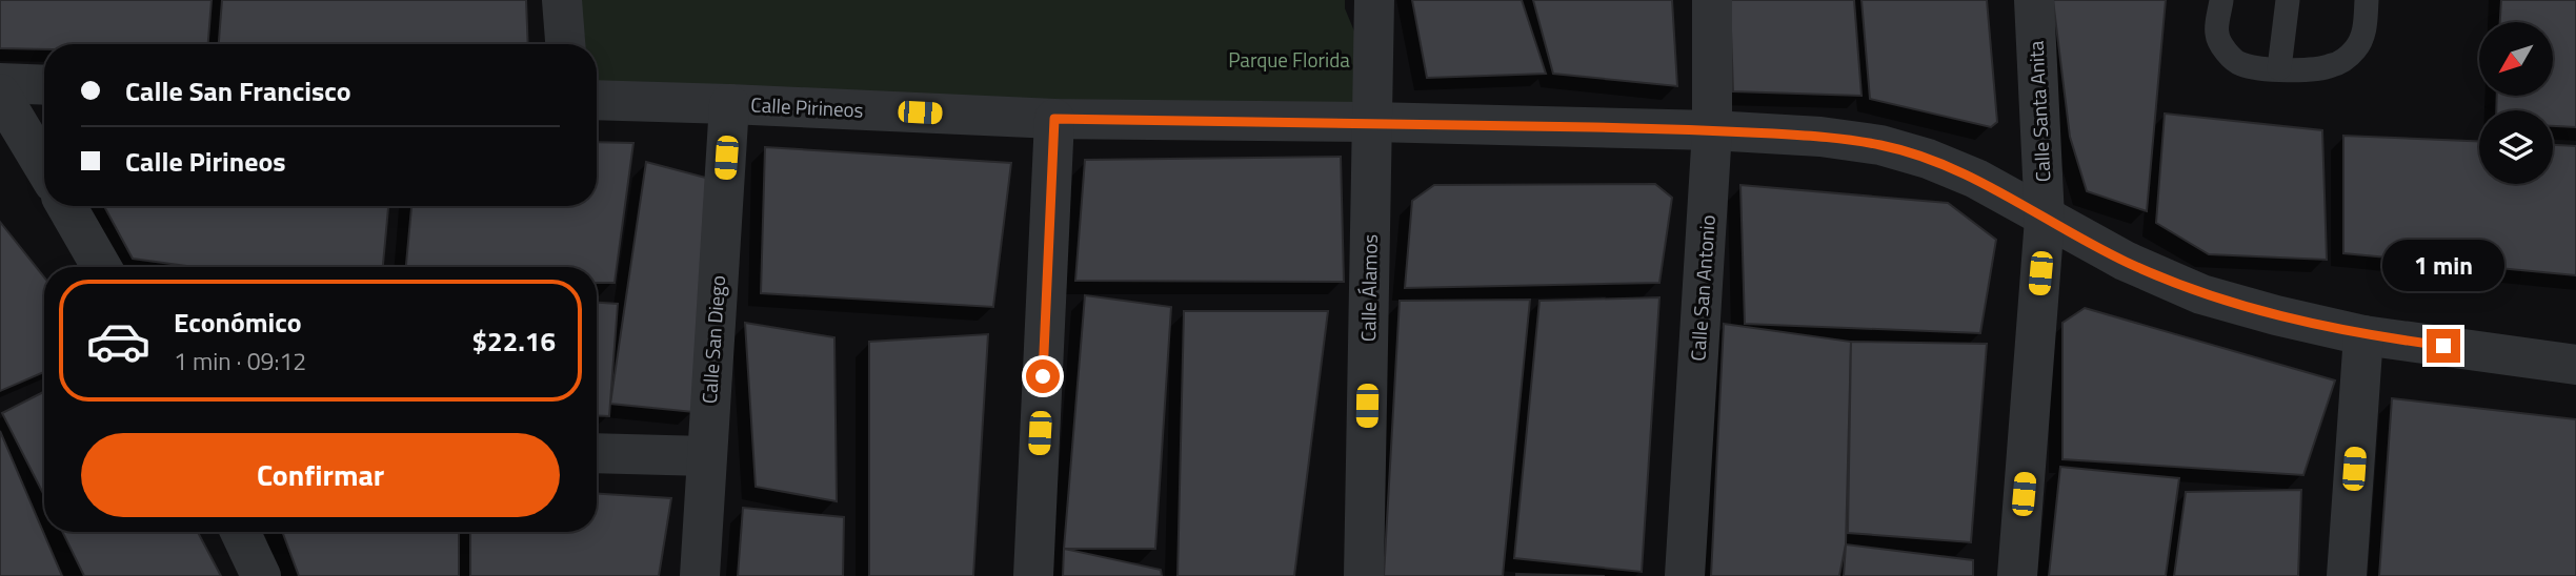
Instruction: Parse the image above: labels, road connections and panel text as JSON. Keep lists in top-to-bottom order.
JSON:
{
  "streets": {
    "street": [
      "Calle Pirineos",
      "Calle Santa Anita",
      "Calle Álamos",
      "Calle San Antonio",
      "Calle San Diego"
    ]
  },
  "crossings": [
    ["Calle Pirineos", "Calle Santa Anita"],
    ["Calle Pirineos", "Calle Álamos"],
    ["Calle Pirineos", "Calle San Antonio"],
    ["Calle Pirineos", "Calle San Diego"]
  ],
  "parks": ["Parque Florida"],
  "north": "bottom left",
  "page": {
    "banner": ["Calle San Francisco", "Calle Pirineos"],
    "bubble": "1 min",
    "list": [
      {
        "name": "Económico",
        "note": "1 min · 09:12",
        "value": "$22.16"
      }
    ],
    "buttons": "Confirmar"
  }
}
